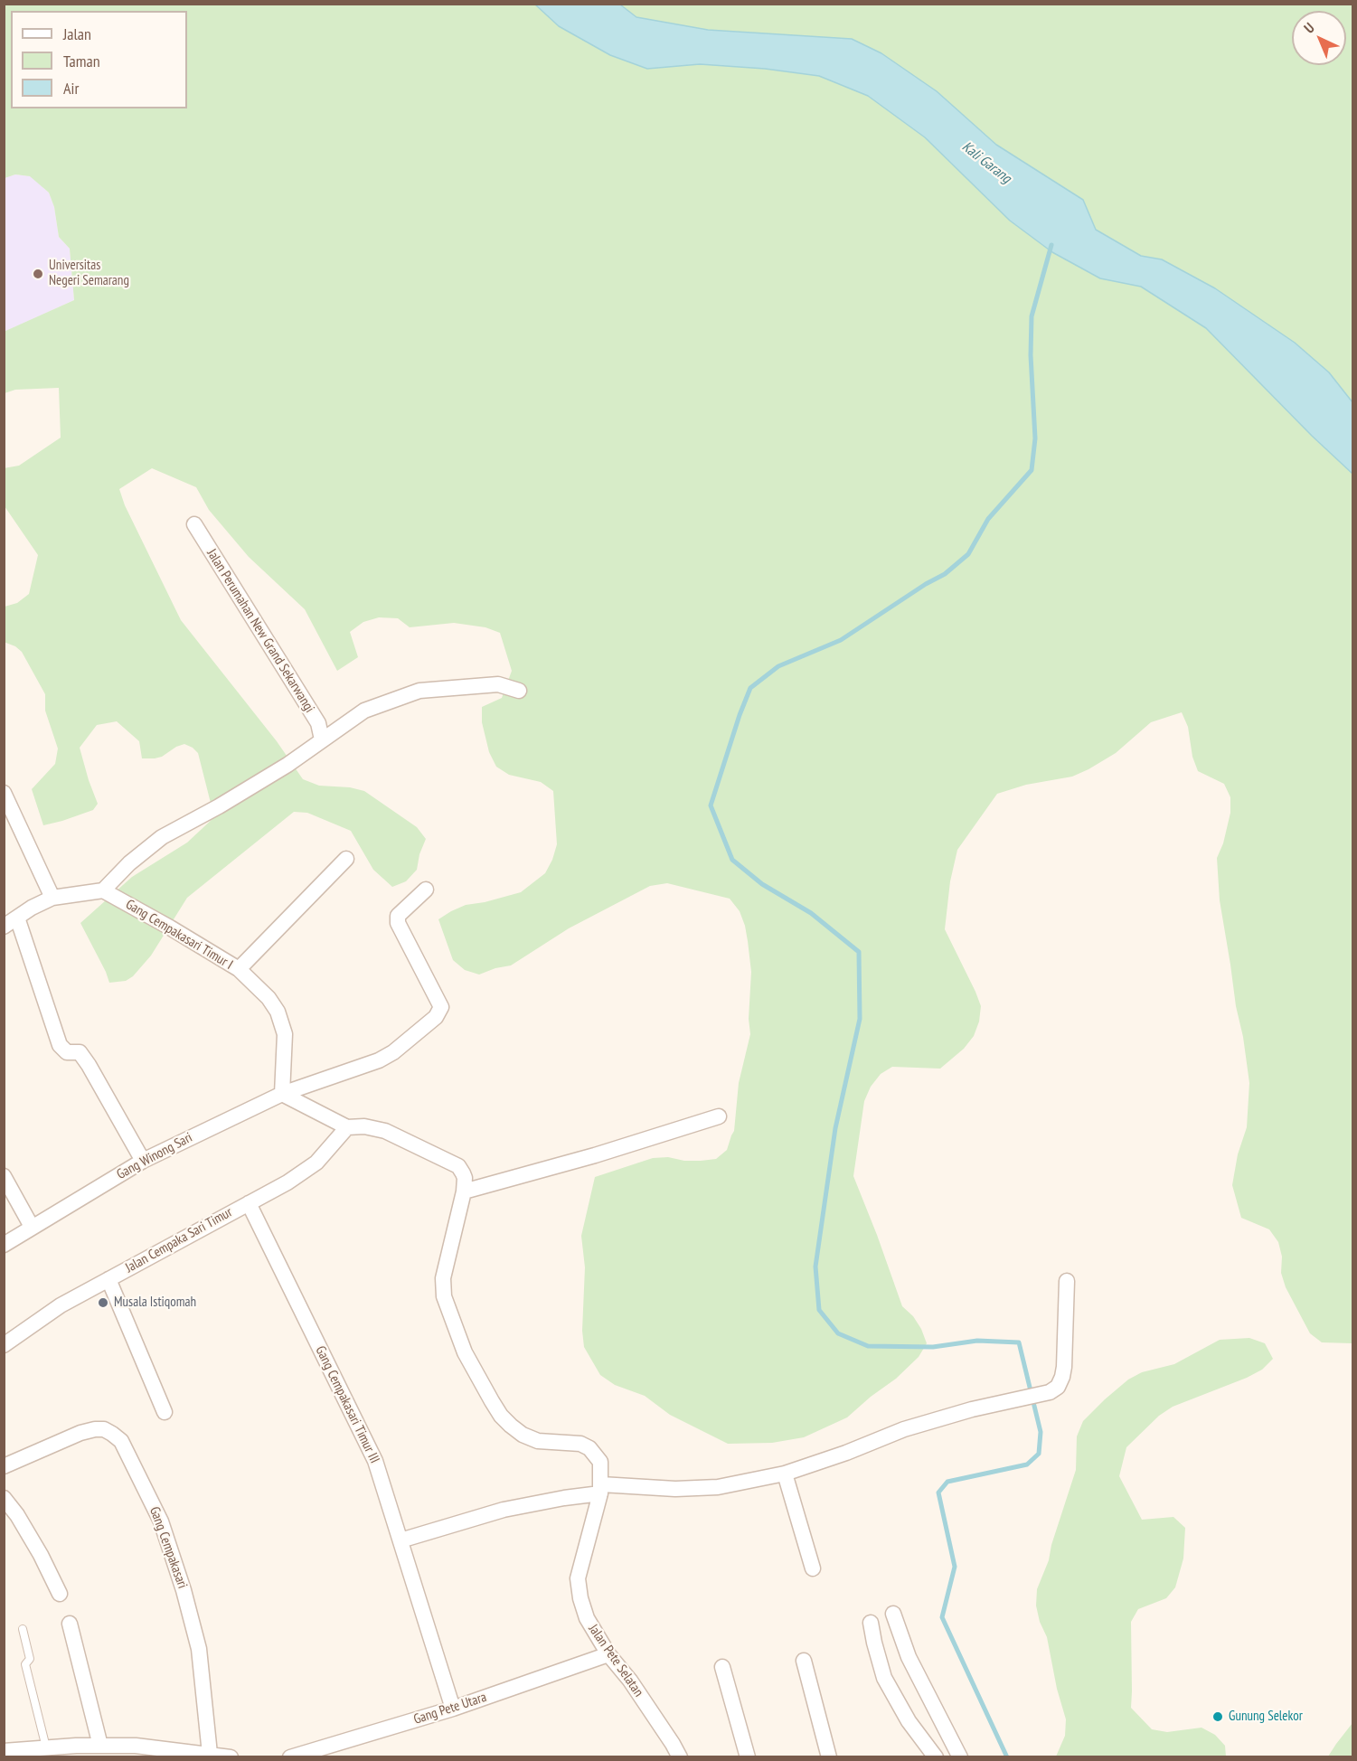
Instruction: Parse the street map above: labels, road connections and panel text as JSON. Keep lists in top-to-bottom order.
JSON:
{
  "streets": {
    "street": [
      "Jalan Perumahan New Grand Sekarwangi",
      "Gang Cempakasari Timur I",
      "Gang Winong Sari",
      "Jalan Cempaka Sari Timur",
      "Gang Cempakasari Timur III",
      "Gang Cempakasari",
      "Jalan Pete Selatan",
      "Gang Pete Utara"
    ]
  },
  "crossings": [
    ["Gang Cempakasari Timur I", "Gang Winong Sari"],
    ["Jalan Cempaka Sari Timur", "Gang Cempakasari Timur III"],
    ["Gang Cempakasari Timur III", "Gang Pete Utara"],
    ["Jalan Pete Selatan", "Gang Pete Utara"]
  ],
  "water": ["Kali Garang"],
  "places": ["Universitas Negeri Semarang", "Musala Istiqomah", "Gunung Selekor"],
  "legend": ["Jalan", "Taman", "Air"],
  "north": "top left"
}
